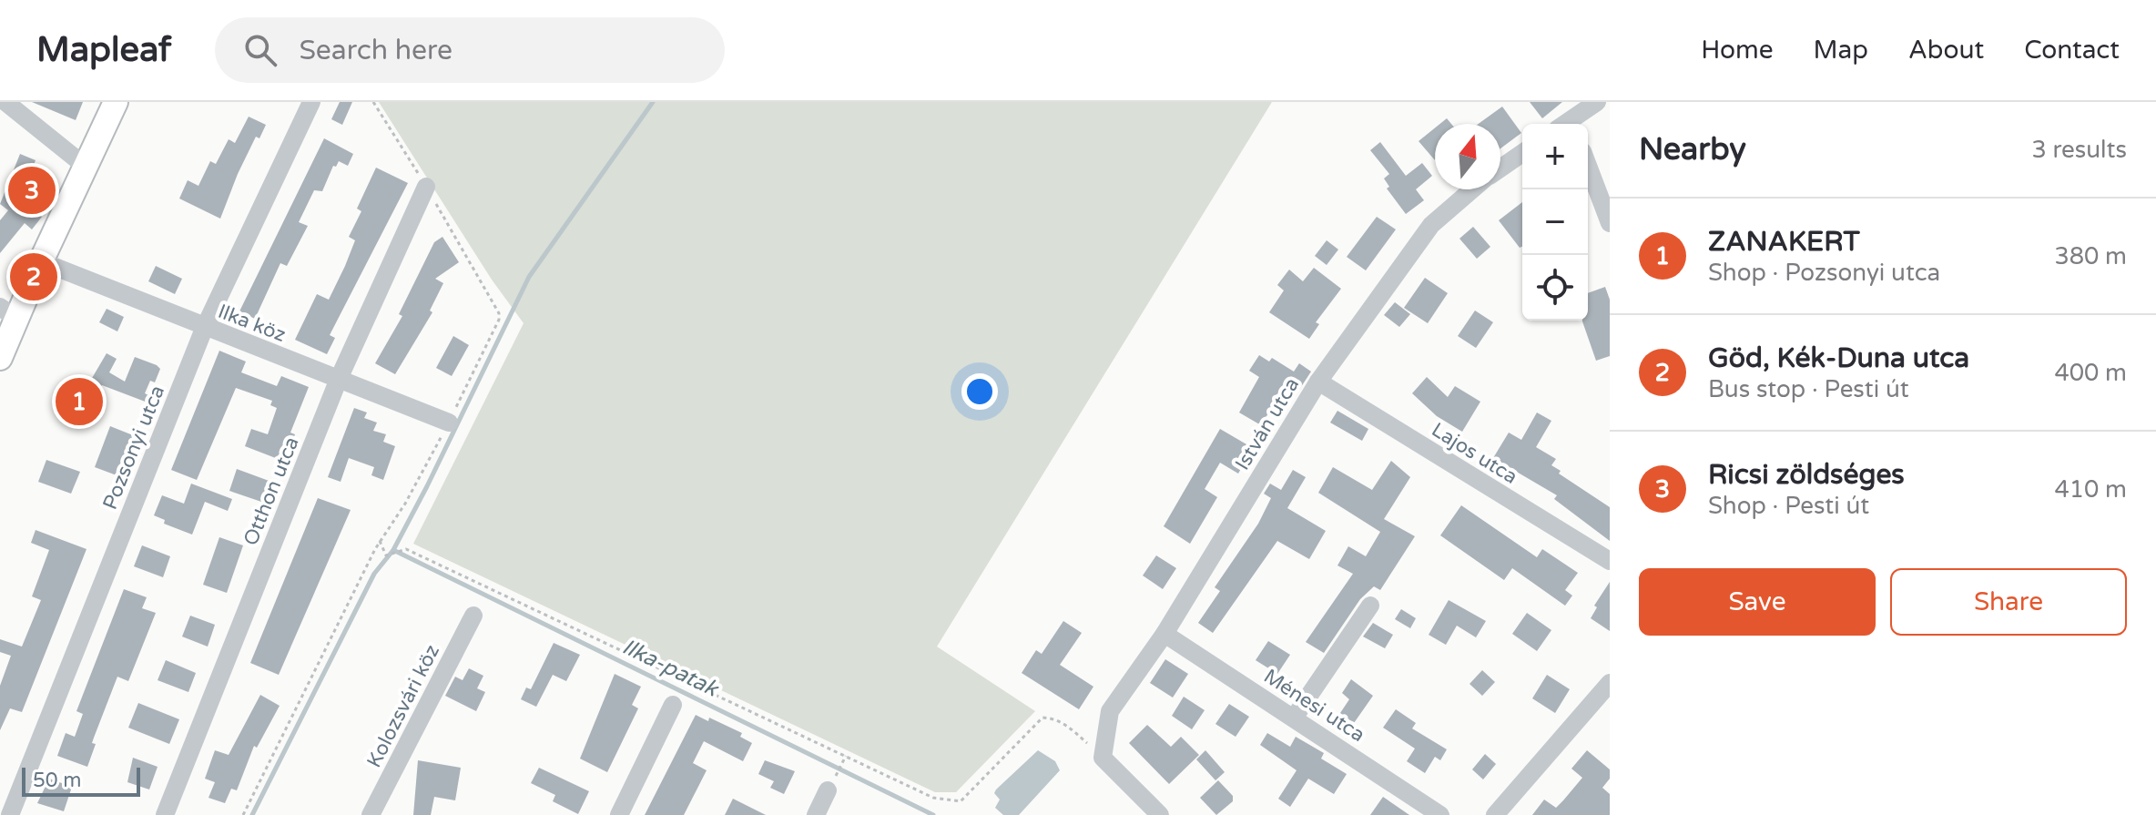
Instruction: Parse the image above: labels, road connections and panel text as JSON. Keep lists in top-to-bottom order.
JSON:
{
  "streets": {
    "street": [
      "Ilka köz",
      "István utca",
      "Pozsonyi utca",
      "Lajos utca",
      "Otthon utca",
      "Ménesi utca",
      "Kolozsvári köz"
    ]
  },
  "crossings": [
    ["Ilka köz", "Pozsonyi utca"],
    ["Ilka köz", "Otthon utca"],
    ["István utca", "Lajos utca"],
    ["István utca", "Ménesi utca"]
  ],
  "water": ["Ilka-patak"],
  "scale_bar": "50 m",
  "north": "top",
  "page": {
    "header": "Mapleaf",
    "search": "Search here",
    "nav": [
      "Home",
      "Map",
      "About",
      "Contact"
    ],
    "heading": ["Nearby", "3 results"],
    "map_buttons": ["+", "−"],
    "pins": ["3", "2", "1"],
    "list": [
      {
        "mark": "1",
        "name": "ZANAKERT",
        "note": "Shop · Pozsonyi utca",
        "value": "380 m"
      },
      {
        "mark": "2",
        "name": "Göd, Kék-Duna utca",
        "note": "Bus stop · Pesti út",
        "value": "400 m"
      },
      {
        "mark": "3",
        "name": "Ricsi zöldséges",
        "note": "Shop · Pesti út",
        "value": "410 m"
      }
    ],
    "buttons": ["Save", "Share"],
    "scale": "50 m"
  }
}
